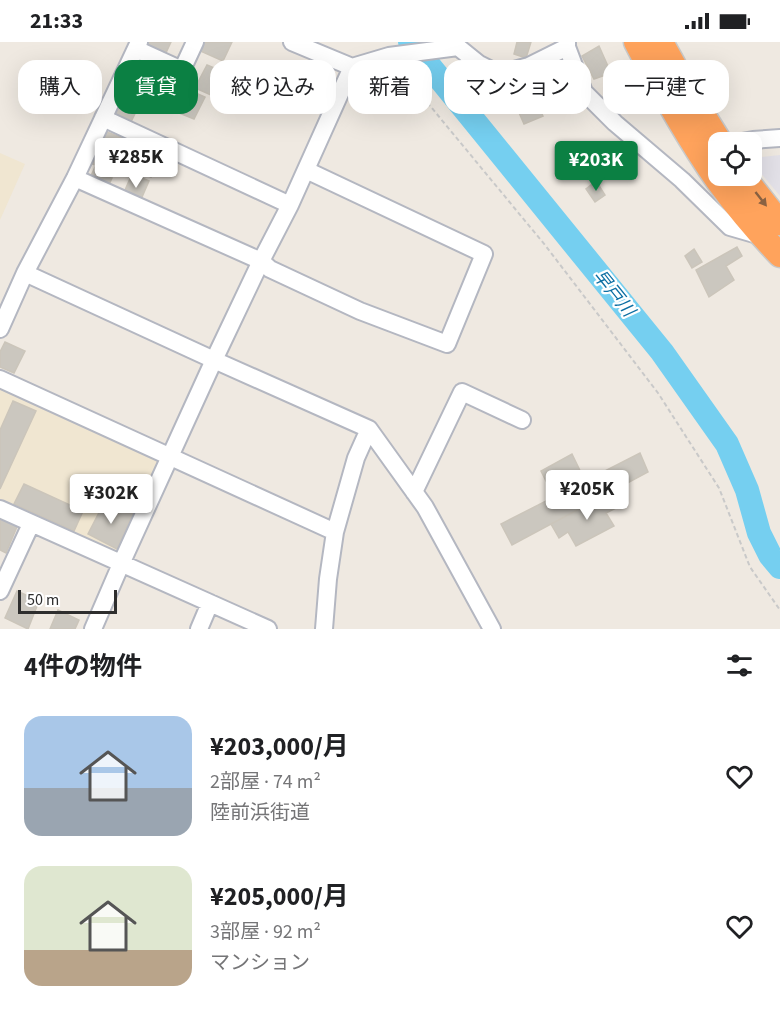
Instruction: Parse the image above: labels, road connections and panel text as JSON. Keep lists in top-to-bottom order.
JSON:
{
  "water": ["早戸川"],
  "scale_bar": "50 m",
  "page": {
    "status": "21:33",
    "chip": [
      "購入",
      "賃貸",
      "絞り込み",
      "新着",
      "マンション",
      "一戸建て"
    ],
    "price": [
      "¥285K",
      "¥203K",
      "¥205K",
      "¥302K"
    ],
    "scale": "50 m",
    "heading": "4件の物件",
    "list": [
      {
        "name": "¥203,000/月",
        "note": "2部屋 · 74 m² · 陸前浜街道"
      },
      {
        "name": "¥205,000/月",
        "note": "3部屋 · 92 m² · マンション"
      }
    ]
  }
}
